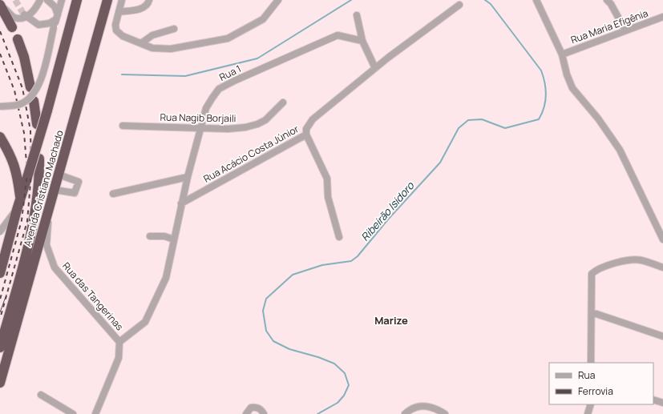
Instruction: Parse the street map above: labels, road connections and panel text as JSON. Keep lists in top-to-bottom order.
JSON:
{
  "streets": {
    "highway": ["Avenida Cristiano Machado"],
    "street": [
      "Rua Maria Efigênia",
      "Rua 1",
      "Rua Nagib Borjaili",
      "Rua Acácio Costa Júnior",
      "Rua das Tangerinas"
    ]
  },
  "crossings": [
    ["Rua 1", "Rua Nagib Borjaili"],
    ["Rua 1", "Rua Acácio Costa Júnior"],
    ["Avenida Cristiano Machado", "Rua das Tangerinas"]
  ],
  "districts": ["Marize"],
  "water": ["Ribeirão Isidoro"],
  "legend": ["Rua", "Ferrovia"]
}
